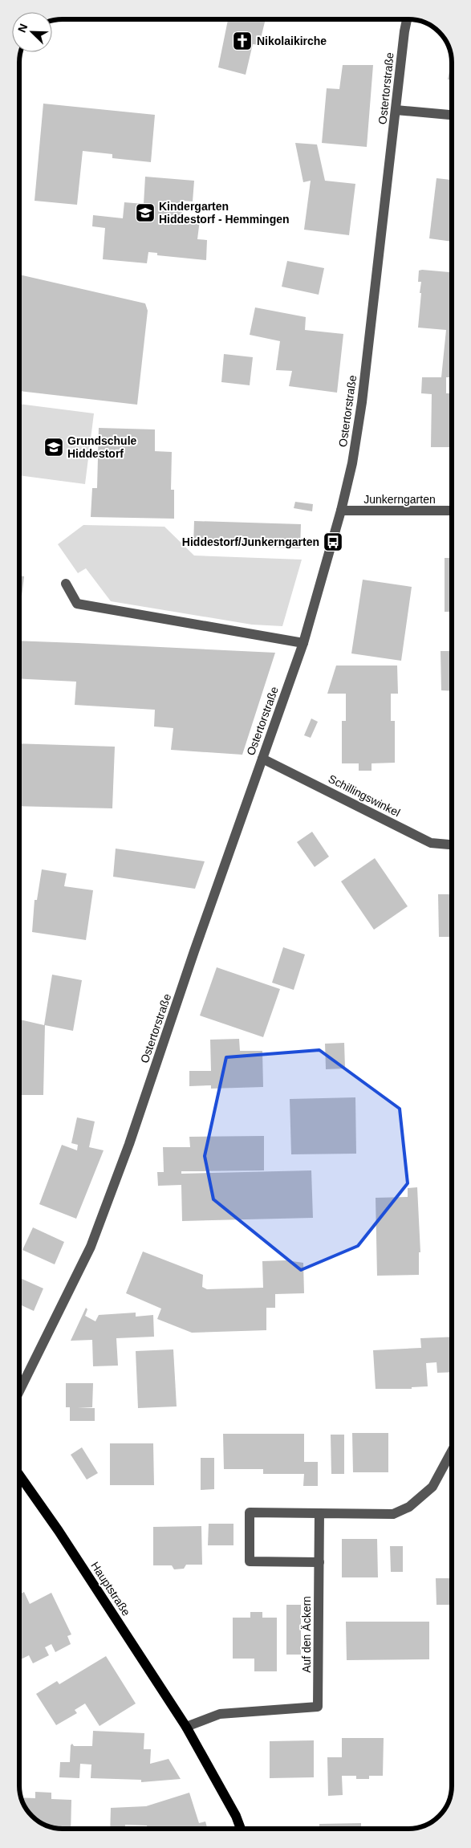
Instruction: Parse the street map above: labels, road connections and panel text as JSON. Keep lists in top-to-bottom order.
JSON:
{
  "streets": {
    "main road": ["Hauptstraße"],
    "street": [
      "Ostertorstraße",
      "Junkerngarten",
      "Schillingswinkel",
      "Auf den Äckern"
    ]
  },
  "crossings": [
    ["Ostertorstraße", "Junkerngarten"],
    ["Ostertorstraße", "Schillingswinkel"],
    ["Hauptstraße", "Auf den Äckern"]
  ],
  "places": {
    "church": ["Nikolaikirche"],
    "school or university": ["Kindergarten Hiddestorf - Hemmingen", "Grundschule Hiddestorf"],
    "bus stop": ["Hiddestorf/Junkerngarten"]
  },
  "north": "top left"
}
